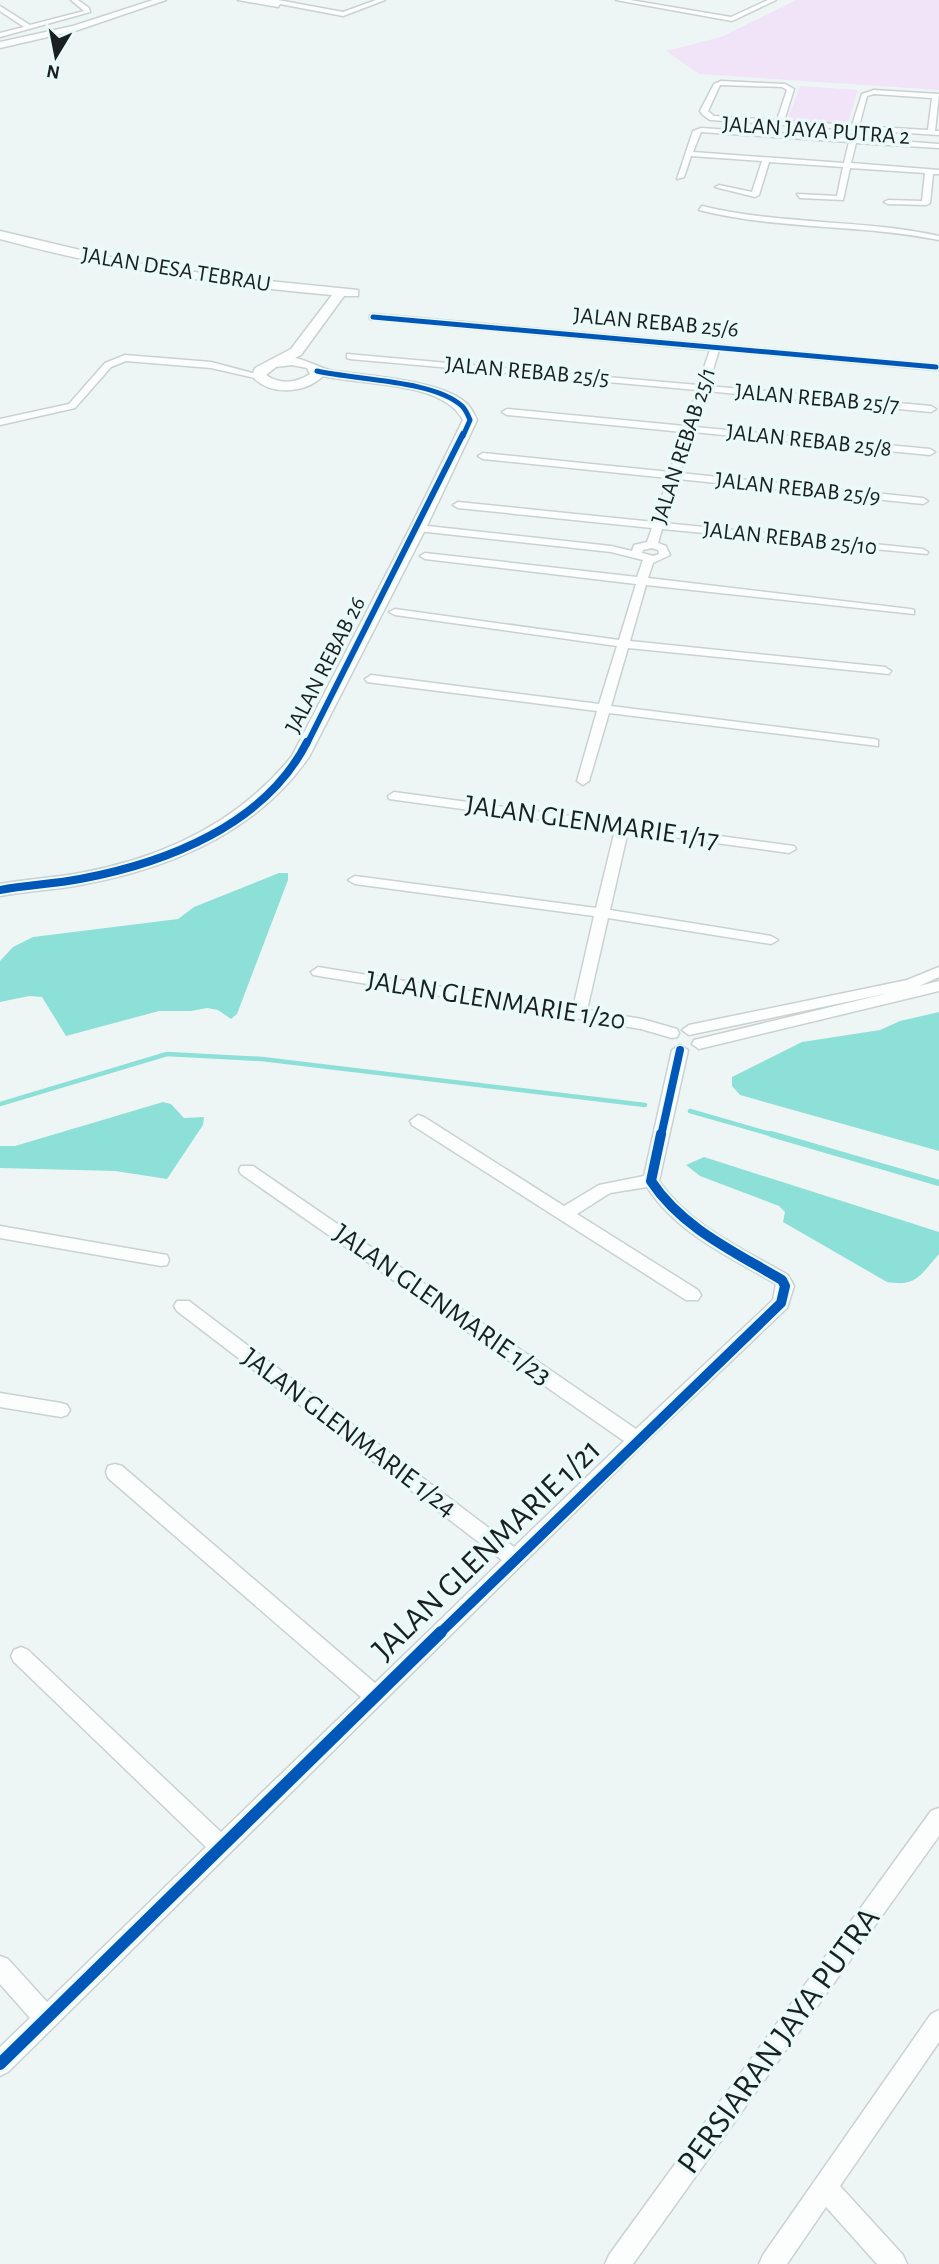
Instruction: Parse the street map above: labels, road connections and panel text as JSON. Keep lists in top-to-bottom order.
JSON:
{
  "streets": {
    "street": [
      "JALAN JAYA PUTRA 2",
      "JALAN DESA TEBRAU",
      "JALAN REBAB 25/6",
      "JALAN REBAB 25/5",
      "JALAN REBAB 25/7",
      "JALAN REBAB 25/8",
      "JALAN REBAB 25/1",
      "JALAN REBAB 25/9",
      "JALAN REBAB 25/10",
      "JALAN REBAB 26",
      "JALAN GLENMARIE 1/17",
      "JALAN GLENMARIE 1/20",
      "JALAN GLENMARIE 1/23",
      "JALAN GLENMARIE 1/24",
      "JALAN GLENMARIE 1/21",
      "PERSIARAN JAYA PUTRA"
    ]
  },
  "crossings": [
    ["JALAN REBAB 25/6", "JALAN REBAB 25/1"],
    ["JALAN REBAB 25/5", "JALAN REBAB 25/7"],
    ["JALAN REBAB 25/5", "JALAN REBAB 25/1"],
    ["JALAN REBAB 25/7", "JALAN REBAB 25/1"],
    ["JALAN REBAB 25/8", "JALAN REBAB 25/1"],
    ["JALAN REBAB 25/1", "JALAN REBAB 25/9"],
    ["JALAN REBAB 25/1", "JALAN REBAB 25/10"],
    ["JALAN GLENMARIE 1/23", "JALAN GLENMARIE 1/21"],
    ["JALAN GLENMARIE 1/24", "JALAN GLENMARIE 1/21"]
  ],
  "north": "bottom"
}
